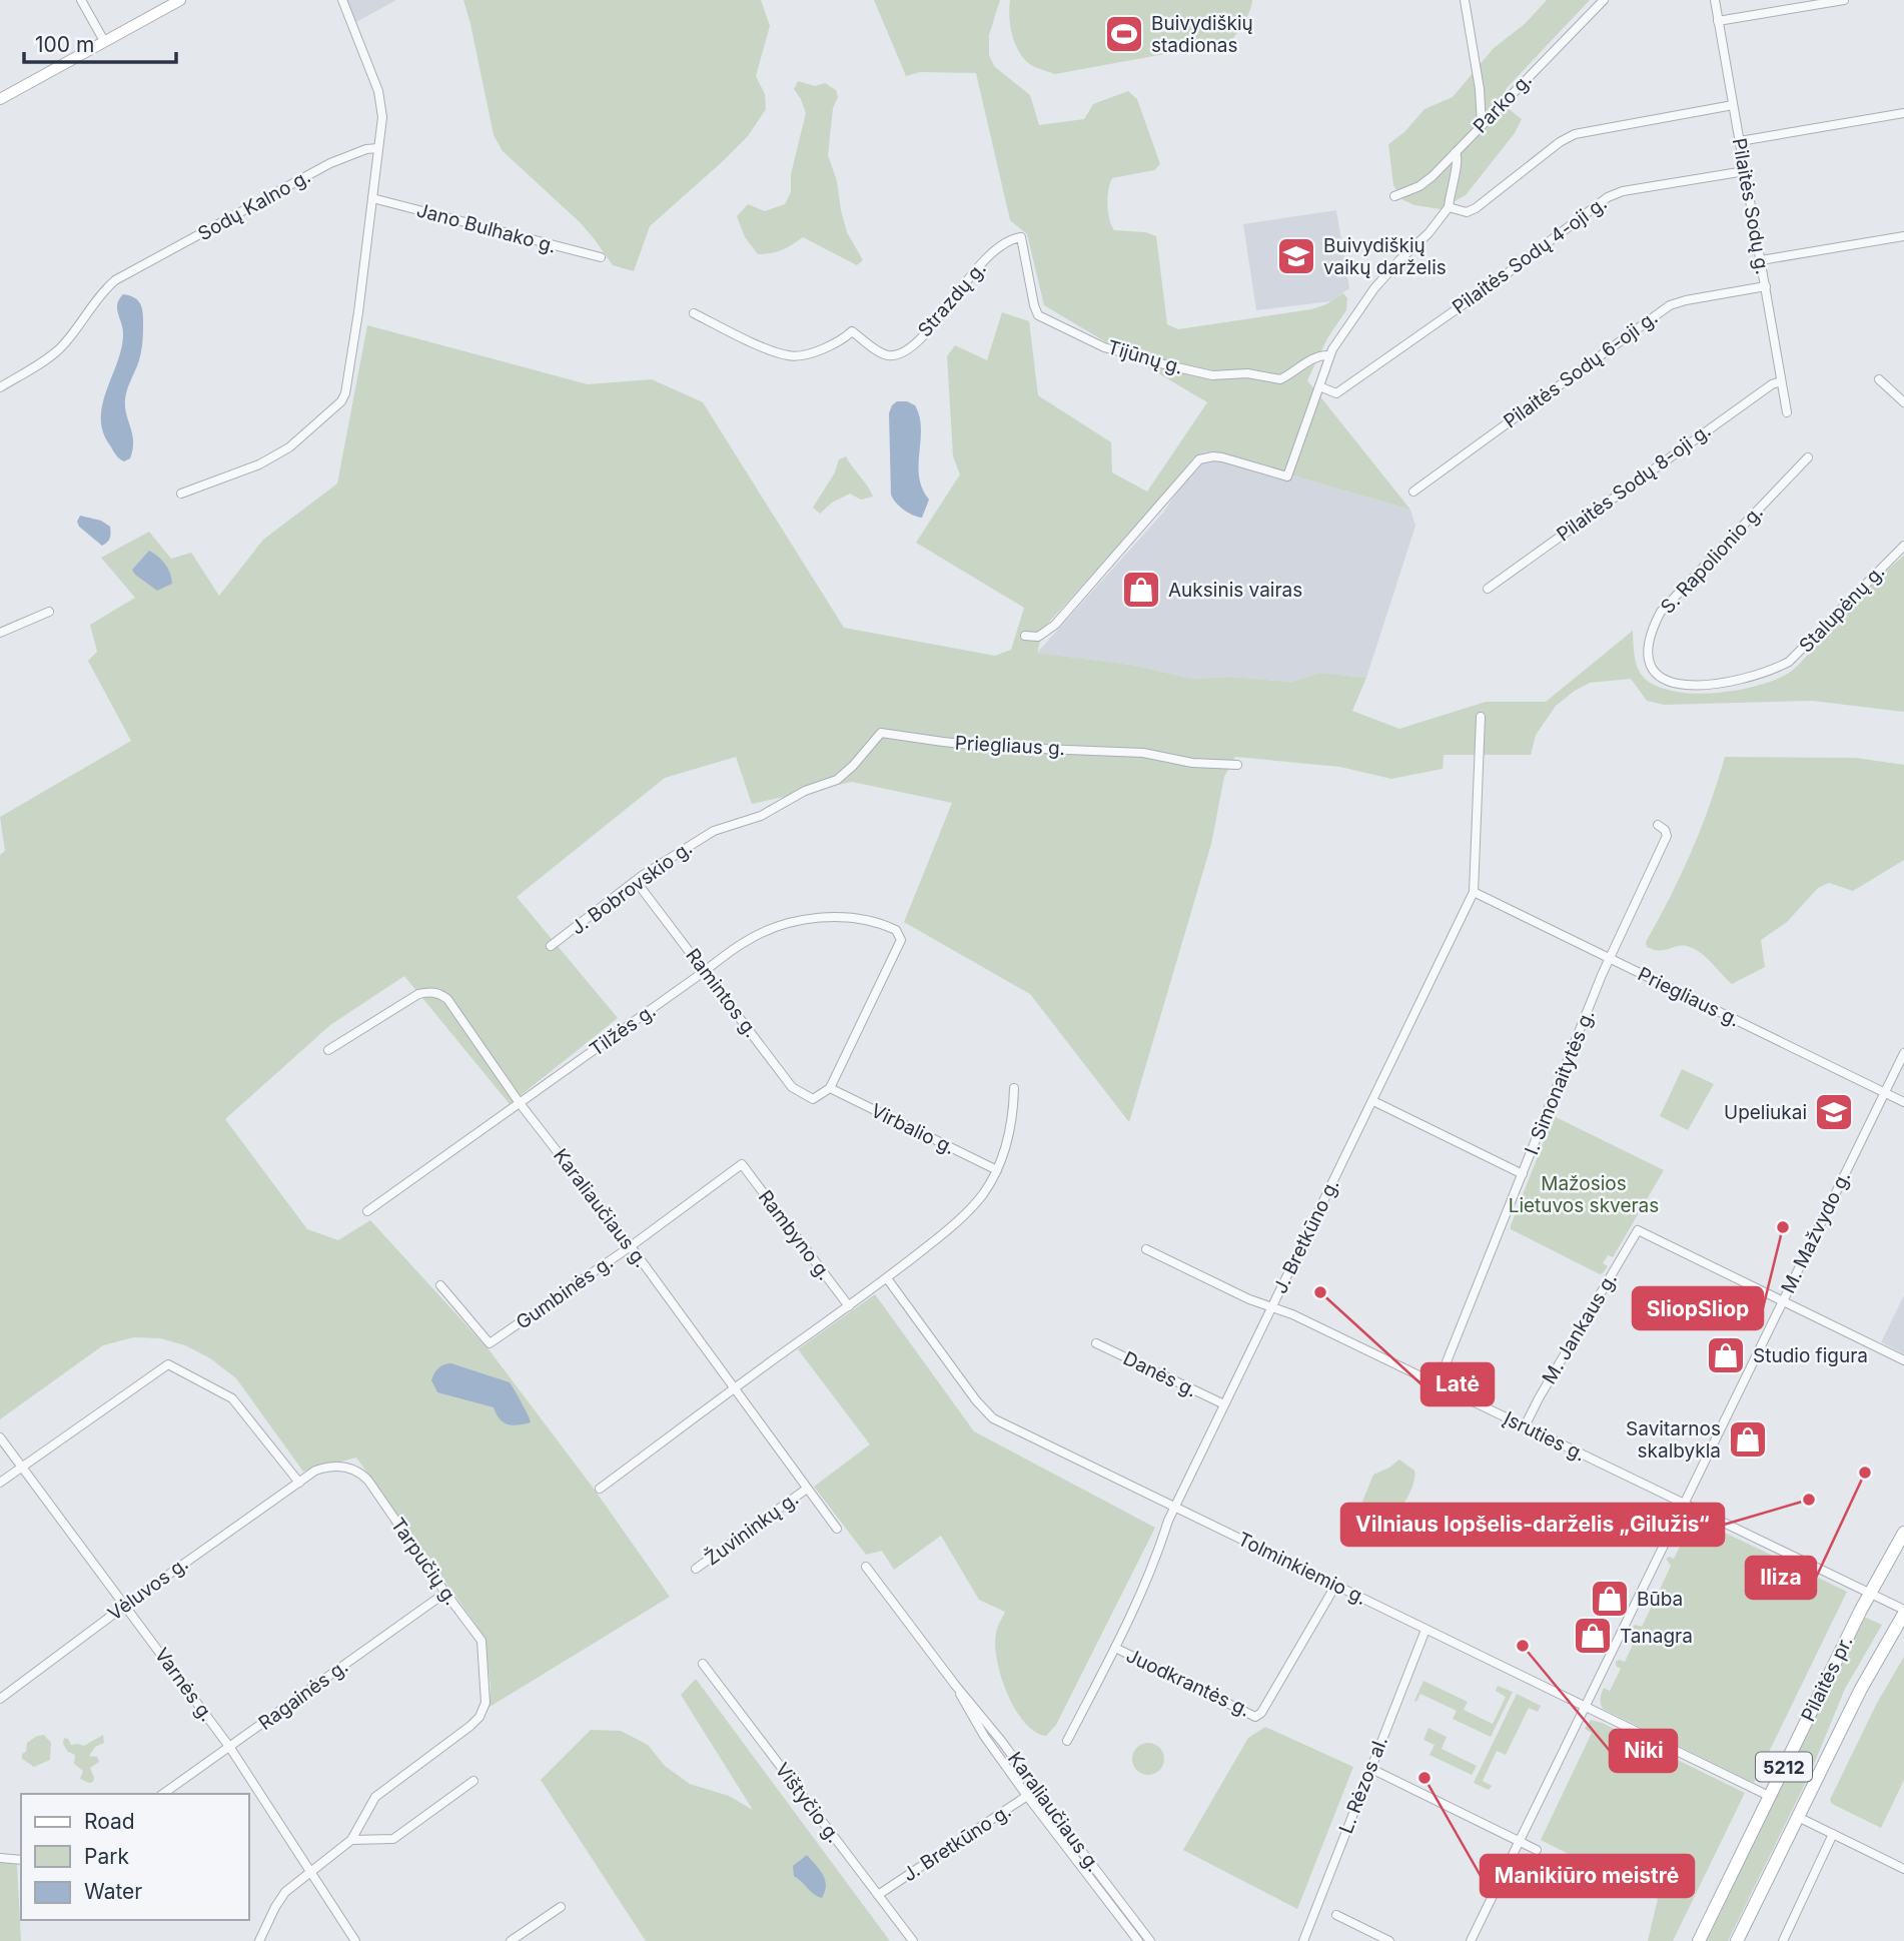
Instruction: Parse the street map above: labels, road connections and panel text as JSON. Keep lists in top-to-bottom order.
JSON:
{
  "streets": {
    "main road": ["Pilaitės pr.", "5212"],
    "street": [
      "Parko g.",
      "Sodų Kalno g.",
      "Pilaitės Sodų g.",
      "Jano Bulhako g.",
      "Pilaitės Sodų 4-oji g.",
      "Strazdų g.",
      "Tijūnų g.",
      "Pilaitės Sodų 6-oji g.",
      "Pilaitės Sodų 8-oji g.",
      "S. Rapolionio g.",
      "Stalupėnų g.",
      "Priegliaus g.",
      "J. Bobrovskio g.",
      "Ramintos g.",
      "Tilžės g.",
      "I. Simonaitytės g.",
      "Virbalio g.",
      "Karaliaučiaus g.",
      "M. Mažvydo g.",
      "Rambyno g.",
      "J. Bretkūno g.",
      "Gumbinės g.",
      "M. Jankaus g.",
      "Danės g.",
      "Įsruties g.",
      "Žuvininkų g.",
      "Tarpučių g.",
      "Tolminkiemio g.",
      "Vėluvos g.",
      "Juodkrantės g.",
      "Varnės g.",
      "Ragainės g.",
      "L. Rėzos al.",
      "Vištyčio g."
    ]
  },
  "crossings": [
    ["Pilaitės Sodų g.", "Pilaitės Sodų 4-oji g."],
    ["Pilaitės Sodų g.", "Pilaitės Sodų 6-oji g."],
    ["Pilaitės Sodų g.", "Pilaitės Sodų 8-oji g."],
    ["Strazdų g.", "Tijūnų g."],
    ["S. Rapolionio g.", "Stalupėnų g."],
    ["Priegliaus g.", "J. Bobrovskio g."],
    ["Priegliaus g.", "I. Simonaitytės g."],
    ["Priegliaus g.", "M. Mažvydo g."],
    ["Priegliaus g.", "J. Bretkūno g."],
    ["J. Bobrovskio g.", "Ramintos g."],
    ["Ramintos g.", "Tilžės g."],
    ["Ramintos g.", "Virbalio g."],
    ["Tilžės g.", "Virbalio g."],
    ["Tilžės g.", "Karaliaučiaus g."],
    ["I. Simonaitytės g.", "Įsruties g."],
    ["Karaliaučiaus g.", "J. Bretkūno g."],
    ["Karaliaučiaus g.", "Gumbinės g."],
    ["Karaliaučiaus g.", "Žuvininkų g."],
    ["M. Mažvydo g.", "M. Jankaus g."],
    ["M. Mažvydo g.", "Įsruties g."],
    ["M. Mažvydo g.", "Tolminkiemio g."],
    ["Rambyno g.", "Gumbinės g."],
    ["J. Bretkūno g.", "Danės g."],
    ["J. Bretkūno g.", "Įsruties g."],
    ["J. Bretkūno g.", "Tolminkiemio g."],
    ["J. Bretkūno g.", "Juodkrantės g."],
    ["J. Bretkūno g.", "Vištyčio g."],
    ["M. Jankaus g.", "Įsruties g."],
    ["Įsruties g.", "Pilaitės pr."],
    ["Tarpučių g.", "Vėluvos g."],
    ["Tarpučių g.", "Ragainės g."],
    ["Tolminkiemio g.", "Pilaitės pr."],
    ["Tolminkiemio g.", "Juodkrantės g."],
    ["Tolminkiemio g.", "L. Rėzos al."],
    ["Vėluvos g.", "Varnės g."],
    ["Varnės g.", "Ragainės g."]
  ],
  "parks": ["Mažosios Lietuvos skveras"],
  "places": {
    "sports": ["Buivydiškių stadionas"],
    "school or university": ["Buivydiškių vaikų darželis", "Upeliukai"],
    "shop": [
      "Auksinis vairas",
      "Studio figura",
      "Savitarnos skalbykla",
      "Būba",
      "Tanagra"
    ],
    "other": [
      "SliopSliop",
      "Latė",
      "Iliza",
      "Vilniaus lopšelis-darželis „Gilužis“",
      "Niki",
      "Manikiūro meistrė"
    ]
  },
  "legend": ["Road", "Park", "Water"],
  "scale_bar": "100 m"
}
